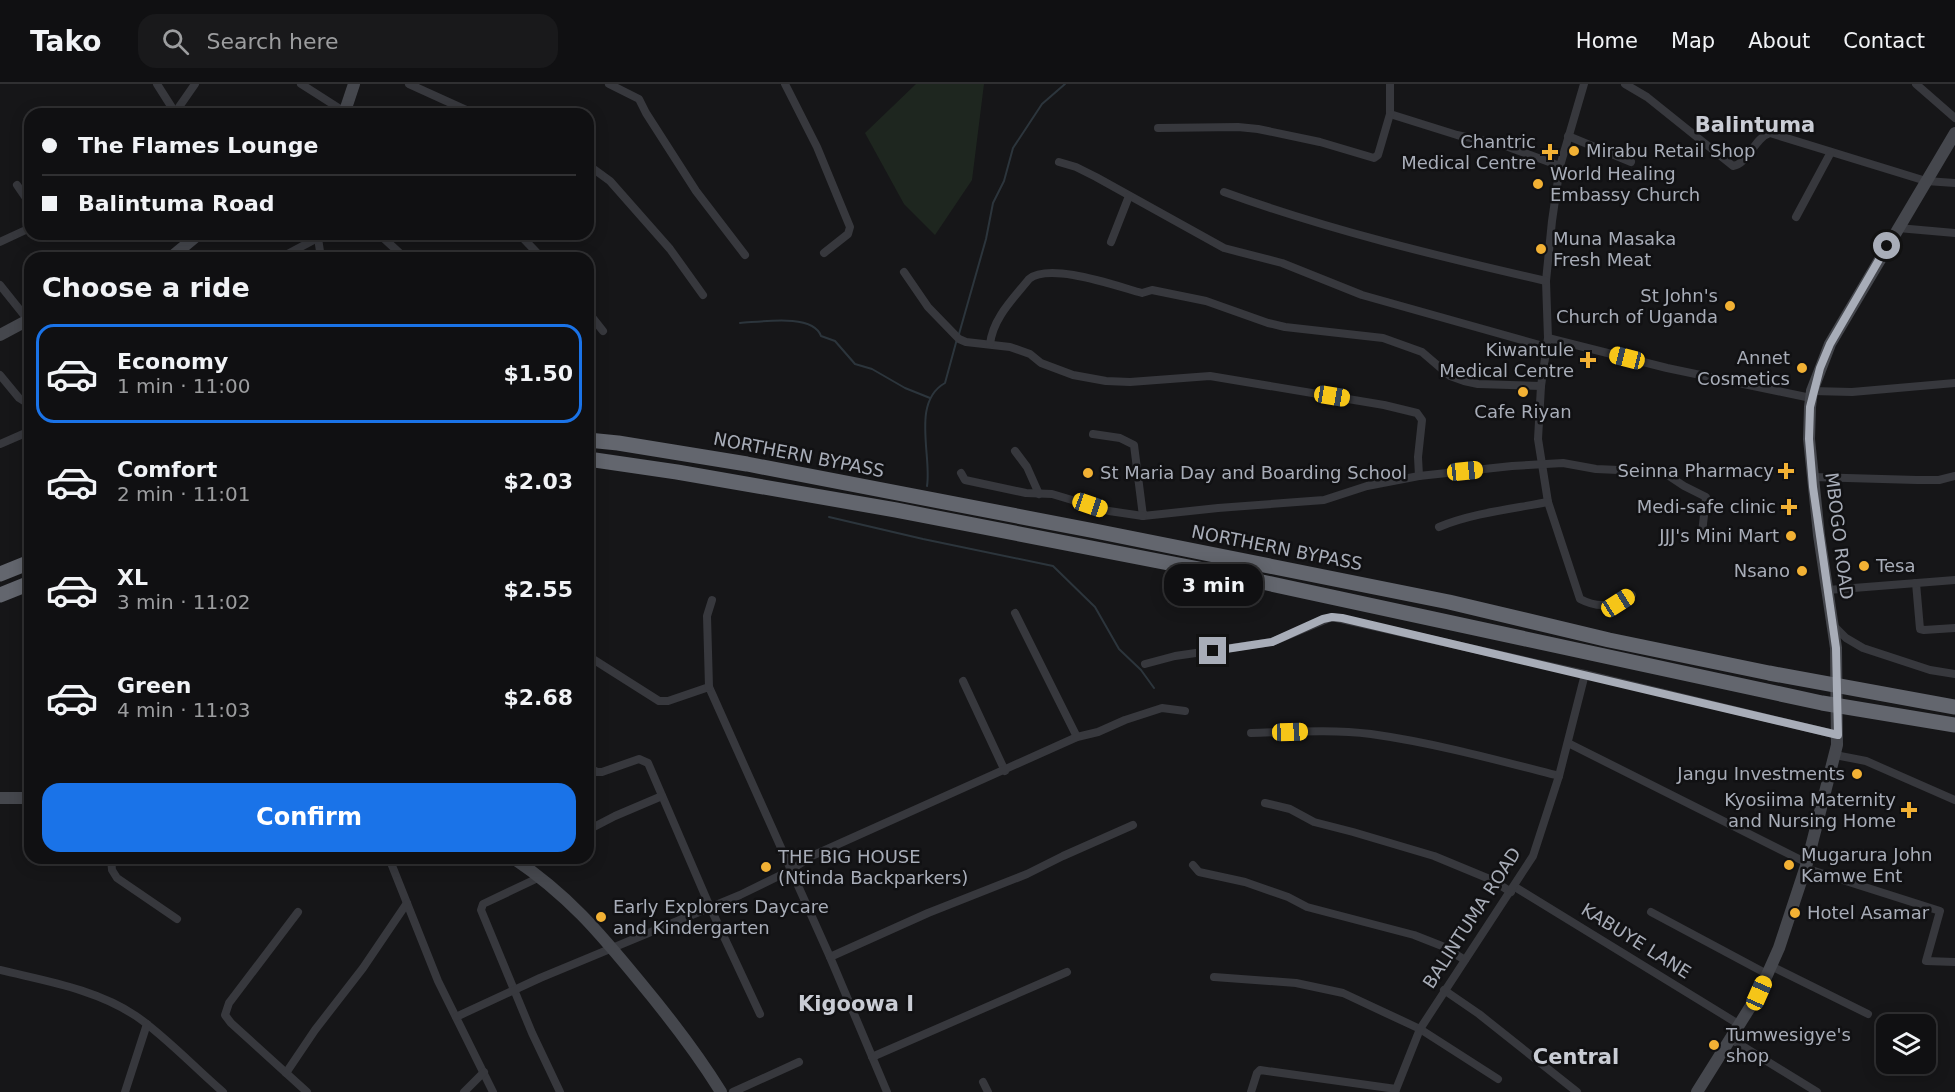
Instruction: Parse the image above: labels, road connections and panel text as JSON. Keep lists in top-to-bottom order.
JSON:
{
  "streets": {
    "highway": ["NORTHERN BYPASS"],
    "main road": ["MBOGO ROAD"],
    "street": ["BALINTUMA ROAD", "KABUYE LANE"]
  },
  "crossings": [
    ["MBOGO ROAD", "KABUYE LANE"],
    ["BALINTUMA ROAD", "KABUYE LANE"]
  ],
  "districts": ["Balintuma", "Kigoowa I", "Central"],
  "places": {
    "other": [
      "Mirabu Retail Shop",
      "World Healing Embassy Church",
      "Muna Masaka Fresh Meat",
      "St John's Church of Uganda",
      "Annet Cosmetics",
      "Cafe Riyan",
      "St Maria Day and Boarding School",
      "JJJ's Mini Mart",
      "Tesa",
      "Nsano",
      "Jangu Investments",
      "Mugarura John Kamwe Ent",
      "THE BIG HOUSE (Ntinda Backparkers)",
      "Hotel Asamar",
      "Early Explorers Daycare and Kindergarten",
      "Tumwesigye's shop"
    ],
    "health": [
      "Chantric Medical Centre",
      "Kiwantule Medical Centre",
      "Seinna Pharmacy",
      "Medi-safe clinic",
      "Kyosiima Maternity and Nursing Home"
    ]
  },
  "page": {
    "header": "Tako",
    "search": "Search here",
    "nav": [
      "Home",
      "Map",
      "About",
      "Contact"
    ],
    "banner": ["The Flames Lounge", "Balintuma Road"],
    "heading": "Choose a ride",
    "list": [
      {
        "name": "Economy",
        "note": "1 min · 11:00",
        "value": "$1.50"
      },
      {
        "name": "Comfort",
        "note": "2 min · 11:01",
        "value": "$2.03"
      },
      {
        "name": "XL",
        "note": "3 min · 11:02",
        "value": "$2.55"
      },
      {
        "name": "Green",
        "note": "4 min · 11:03",
        "value": "$2.68"
      }
    ],
    "bubble": "3 min",
    "buttons": "Confirm"
  }
}
